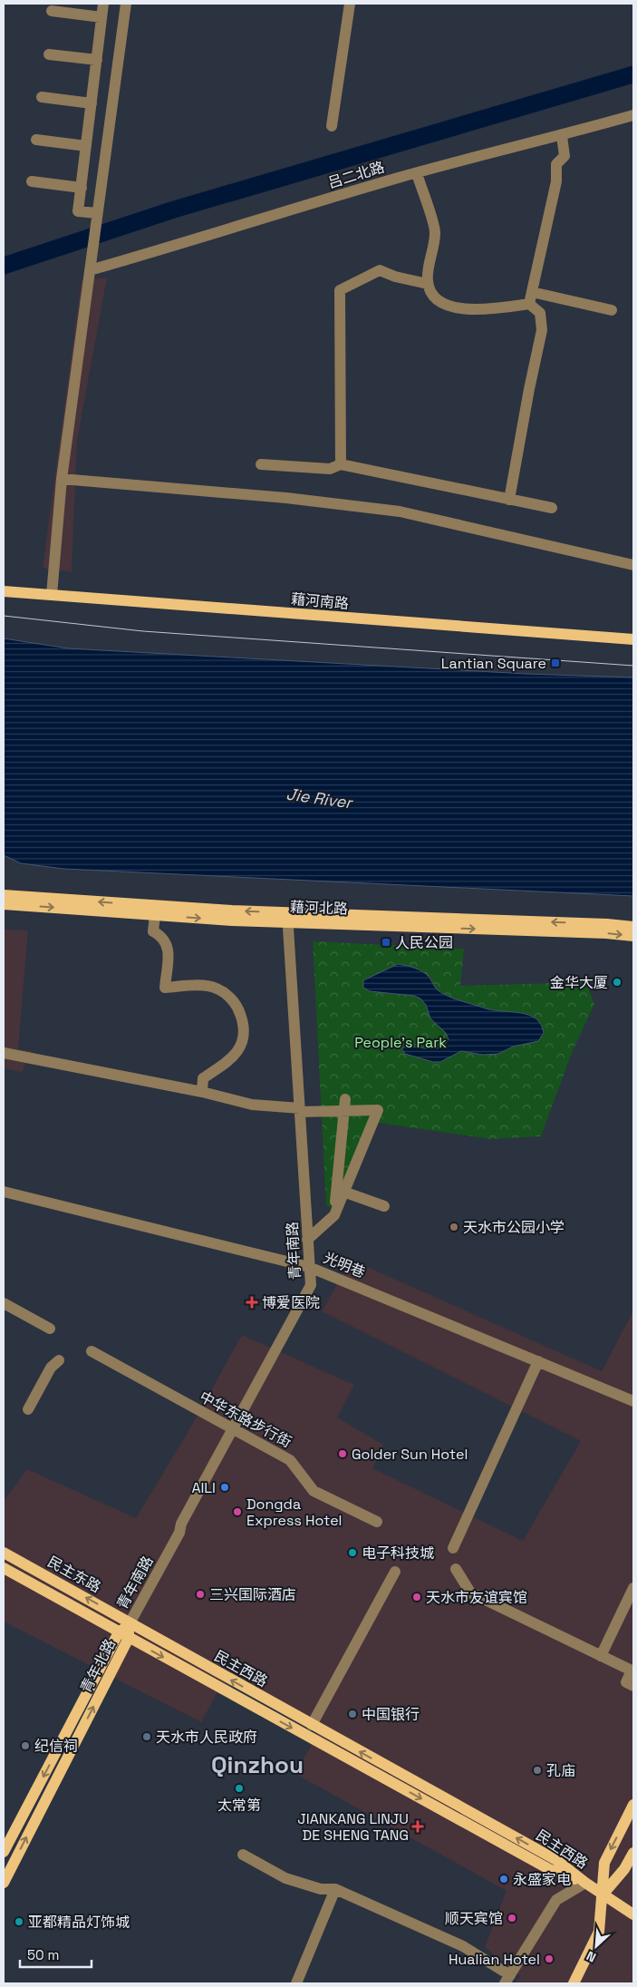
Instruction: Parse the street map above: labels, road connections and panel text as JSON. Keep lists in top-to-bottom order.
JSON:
{
  "streets": {
    "main road": [
      "藉河南路",
      "藉河北路",
      "民主东路",
      "青年北路",
      "民主西路"
    ],
    "street": [
      "吕二北路",
      "青年南路",
      "光明巷",
      "中华东路步行街"
    ]
  },
  "crossings": [
    ["藉河北路", "青年南路"],
    ["青年南路", "光明巷"],
    ["青年南路", "中华东路步行街"],
    ["青年南路", "民主东路"],
    ["青年南路", "青年北路"],
    ["青年南路", "民主西路"],
    ["民主东路", "青年北路"],
    ["民主东路", "民主西路"],
    ["青年北路", "民主西路"]
  ],
  "districts": ["Qinzhou"],
  "water": ["Jie River"],
  "parks": ["People's Park"],
  "places": {
    "transit": ["Lantian Square", "人民公园"],
    "other": [
      "金华大厦",
      "天水市公园小学",
      "Golder Sun Hotel",
      "AILI",
      "Dongda Express Hotel",
      "电子科技城",
      "三兴国际酒店",
      "天水市友谊宾馆",
      "中国银行",
      "天水市人民政府",
      "纪信祠",
      "孔庙",
      "太常第",
      "永盛家电",
      "顺天宾馆",
      "亚都精品灯饰城",
      "Hualian Hotel"
    ],
    "health": ["博爱医院", "JIANKANG LINJU DE SHENG TANG"]
  },
  "scale_bar": "50 m",
  "north": "bottom left"
}
